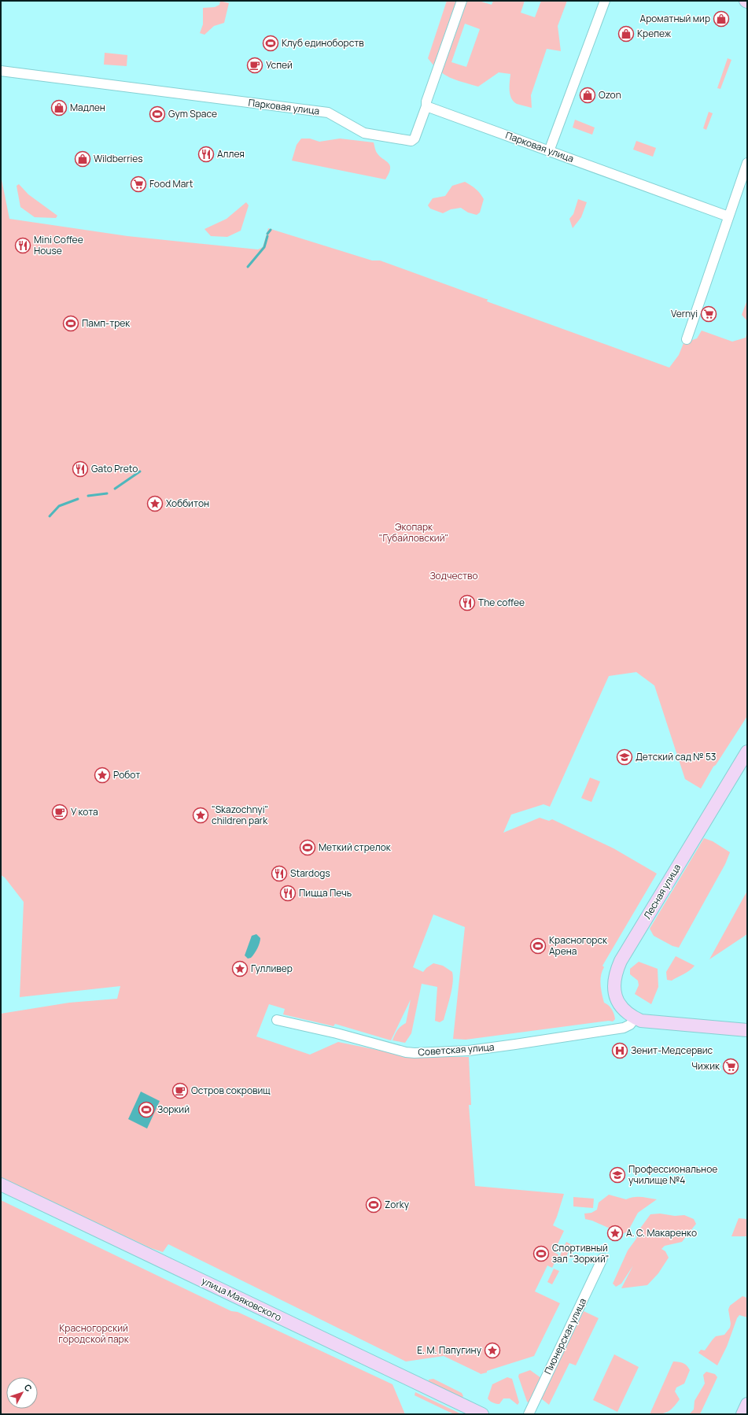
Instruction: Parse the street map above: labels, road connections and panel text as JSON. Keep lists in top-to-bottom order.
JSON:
{
  "streets": {
    "street": [
      "Парковая улица",
      "Лесная улица",
      "Советская улица",
      "улица Маяковского",
      "Пионерская улица"
    ]
  },
  "crossings": [
    ["Лесная улица", "Советская улица"]
  ],
  "parks": ["Экопарк \"Губайловский\"", "Зодчество", "Красногорский городской парк"],
  "places": {
    "shop": [
      "Ароматный мир",
      "Крепеж",
      "Ozon",
      "Мадлен",
      "Wildberries"
    ],
    "sports": [
      "Клуб единоборств",
      "Gym Space",
      "Памп-трек",
      "Меткий стрелок",
      "Красногорск Арена",
      "Зоркий",
      "Zorky",
      "Спортивный зал \"Зоркий\""
    ],
    "cafe": ["Успей", "У кота", "Остров сокровищ"],
    "restaurant": [
      "Аллея",
      "Mini Coffee House",
      "Gato Preto",
      "The coffee",
      "Stardogs",
      "Пицца Печь"
    ],
    "supermarket": ["Food Mart", "Vernyi", "Чижик"],
    "place": [
      "Хоббитон",
      "Робот",
      "\"Skazochnyi\" children park",
      "Гулливер",
      "А. С. Макаренко",
      "Е. М. Папугину"
    ],
    "school or university": ["Детский сад № 53", "Профессиональное училище №4"],
    "hospital": ["Зенит-Медсервис"]
  },
  "north": "top right"
}
